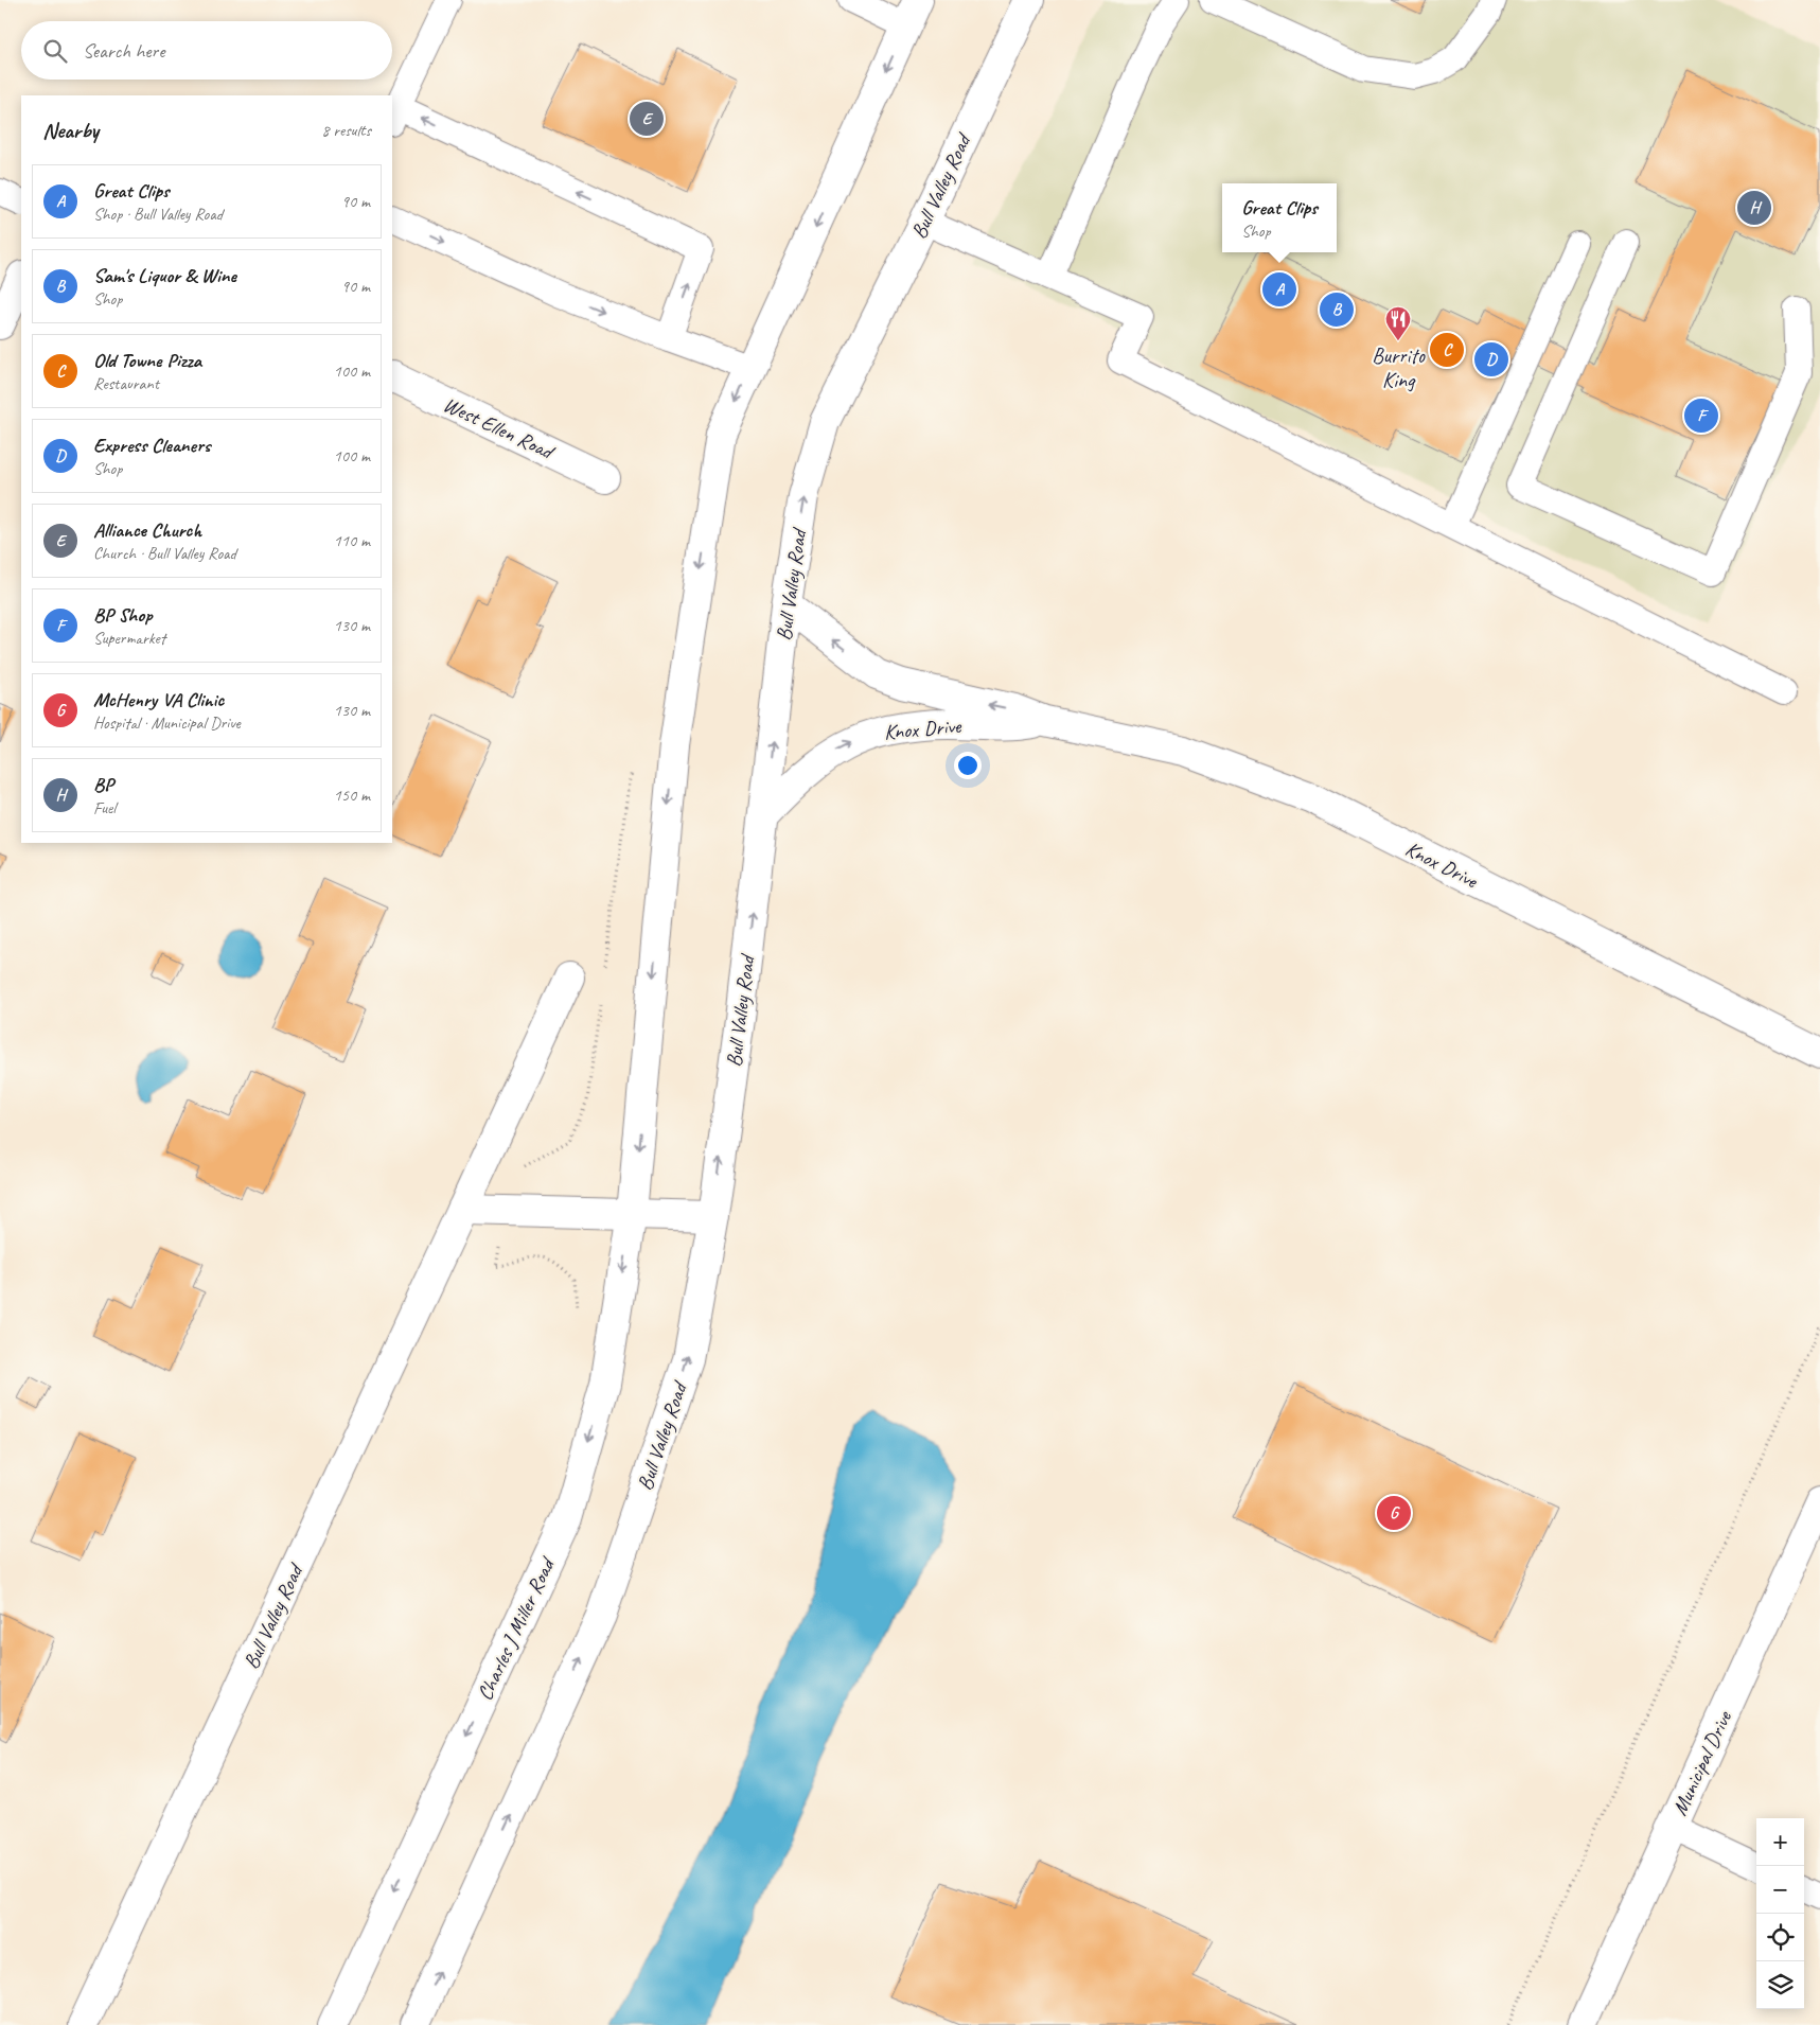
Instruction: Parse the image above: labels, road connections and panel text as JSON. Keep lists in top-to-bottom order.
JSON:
{
  "streets": {
    "street": [
      "Bull Valley Road",
      "West Ellen Road",
      "Knox Drive",
      "Charles J Miller Road",
      "Municipal Drive"
    ]
  },
  "crossings": [
    ["Bull Valley Road", "Knox Drive"]
  ],
  "one_way": ["Charles J Miller Road"],
  "places": {
    "restaurant": ["Burrito King"]
  },
  "page": {
    "search": "Search here",
    "heading": ["Nearby", "8 results"],
    "pins": [
      "E",
      "H",
      "A",
      "B",
      "C",
      "D",
      "F",
      "G"
    ],
    "list": [
      {
        "mark": "A",
        "name": "Great Clips",
        "note": "Shop · Bull Valley Road",
        "value": "90 m"
      },
      {
        "mark": "B",
        "name": "Sam's Liquor & Wine",
        "note": "Shop",
        "value": "90 m"
      },
      {
        "mark": "C",
        "name": "Old Towne Pizza",
        "note": "Restaurant",
        "value": "100 m"
      },
      {
        "mark": "D",
        "name": "Express Cleaners",
        "note": "Shop",
        "value": "100 m"
      },
      {
        "mark": "E",
        "name": "Alliance Church",
        "note": "Church · Bull Valley Road",
        "value": "110 m"
      },
      {
        "mark": "F",
        "name": "BP Shop",
        "note": "Supermarket",
        "value": "130 m"
      },
      {
        "mark": "G",
        "name": "McHenry VA Clinic",
        "note": "Hospital · Municipal Drive",
        "value": "130 m"
      },
      {
        "mark": "H",
        "name": "BP",
        "note": "Fuel",
        "value": "150 m"
      }
    ],
    "popup": ["Great Clips", "Shop"],
    "map_buttons": ["+", "−"]
  }
}
